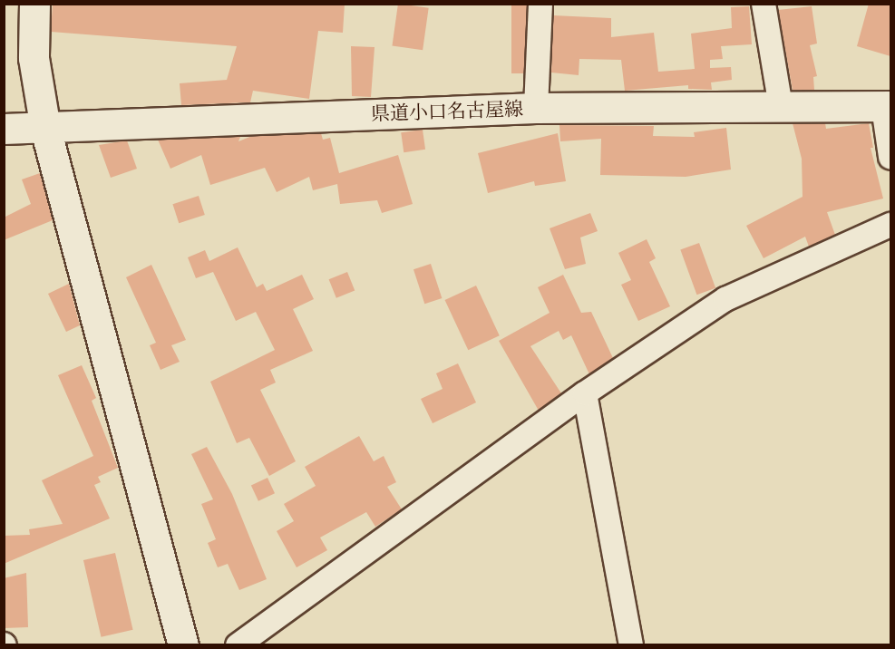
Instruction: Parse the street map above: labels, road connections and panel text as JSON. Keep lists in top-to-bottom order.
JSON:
{
  "streets": {
    "main road": ["県道小口名古屋線"]
  }
}
